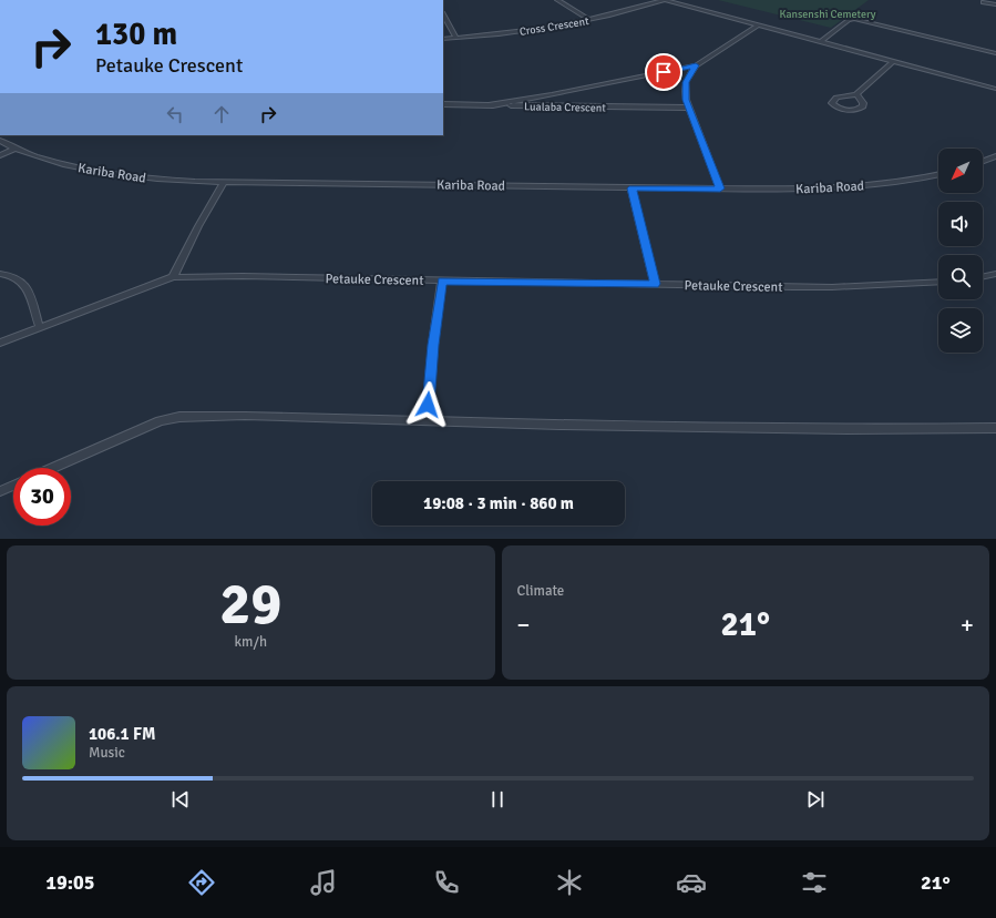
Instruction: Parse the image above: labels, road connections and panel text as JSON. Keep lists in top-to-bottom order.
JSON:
{
  "streets": {
    "street": [
      "Cross Crescent",
      "Lualaba Crescent",
      "Kariba Road",
      "Petauke Crescent"
    ]
  },
  "parks": ["Kansenshi Cemetery"],
  "north": "bottom left",
  "page": {
    "turn": ["130 m", "Petauke Crescent"],
    "limit": "30",
    "trip": "19:08 · 3 min · 860 m",
    "tile": [
      ["29", "km/h"],
      "Climate"
    ],
    "heat": ["−", "21°", "+"],
    "song": ["106.1 FM", "Music"],
    "tabs": ["19:05", "21°"]
  }
}
